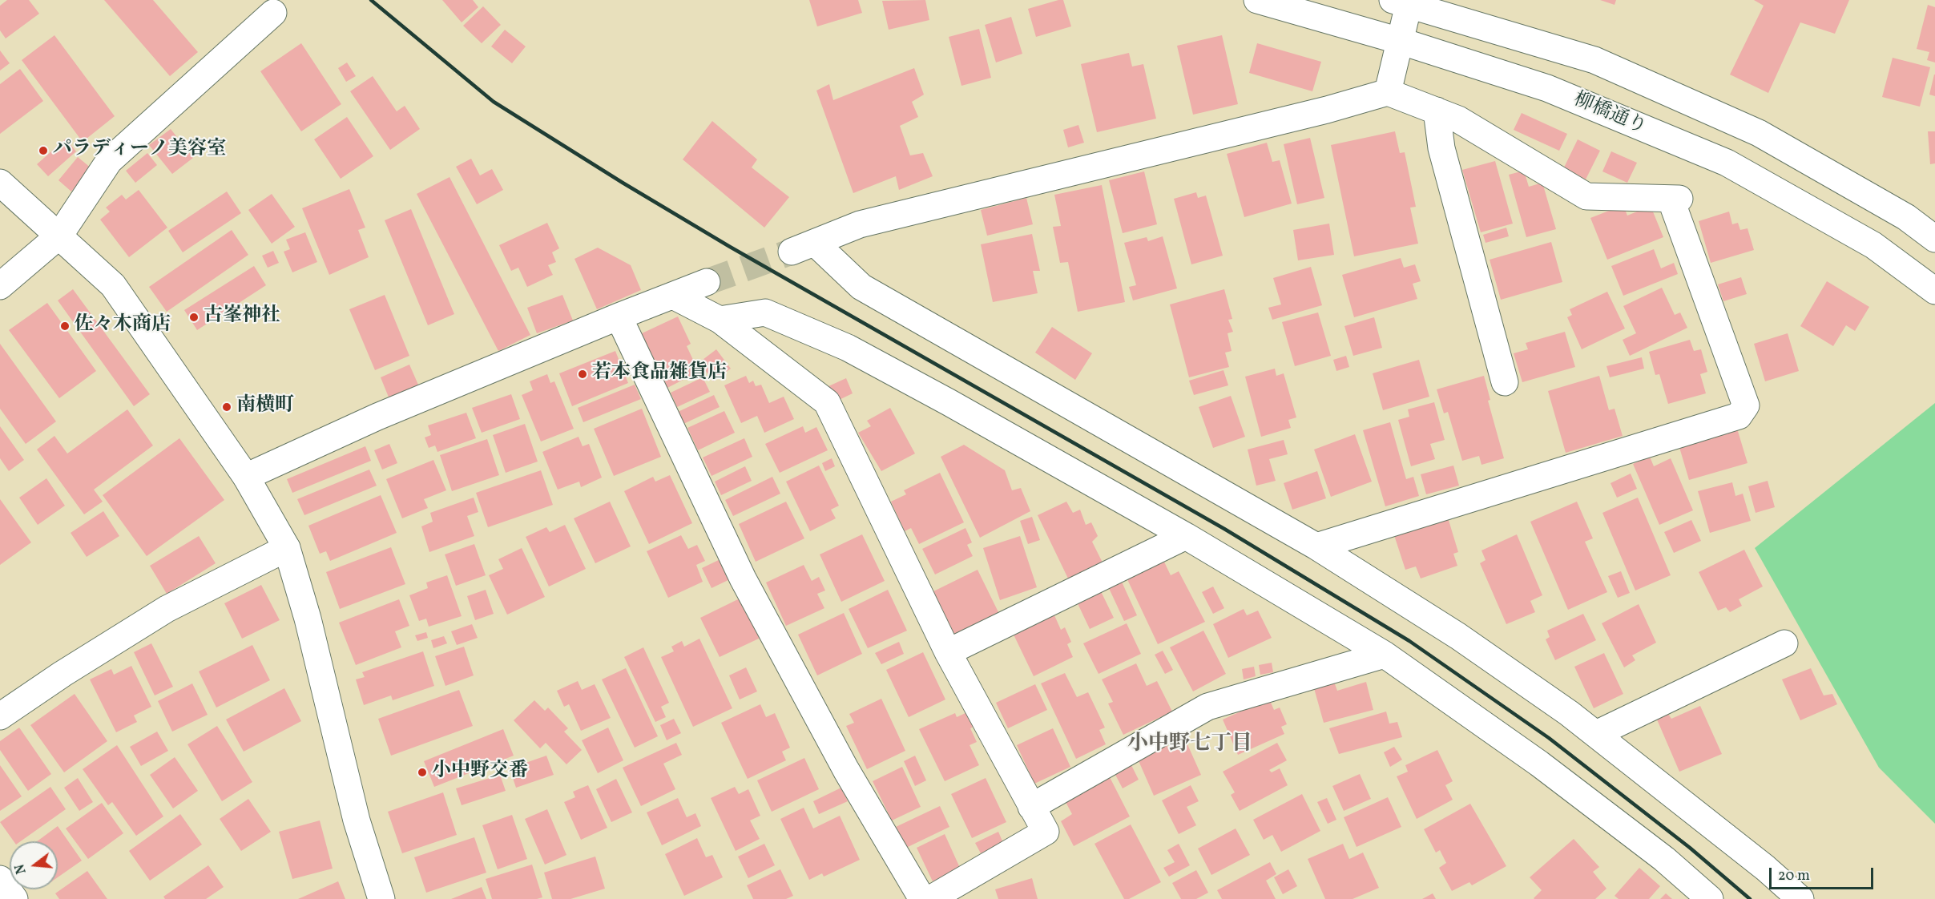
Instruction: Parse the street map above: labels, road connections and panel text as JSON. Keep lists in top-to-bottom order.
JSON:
{
  "streets": {
    "street": ["柳橋通り"]
  },
  "districts": ["小中野七丁目"],
  "places": [
    "パラディーノ美容室",
    "古峯神社",
    "佐々木商店",
    "若本食品雑貨店",
    "南横町",
    "小中野交番"
  ],
  "scale_bar": "20 m",
  "north": "left"
}
